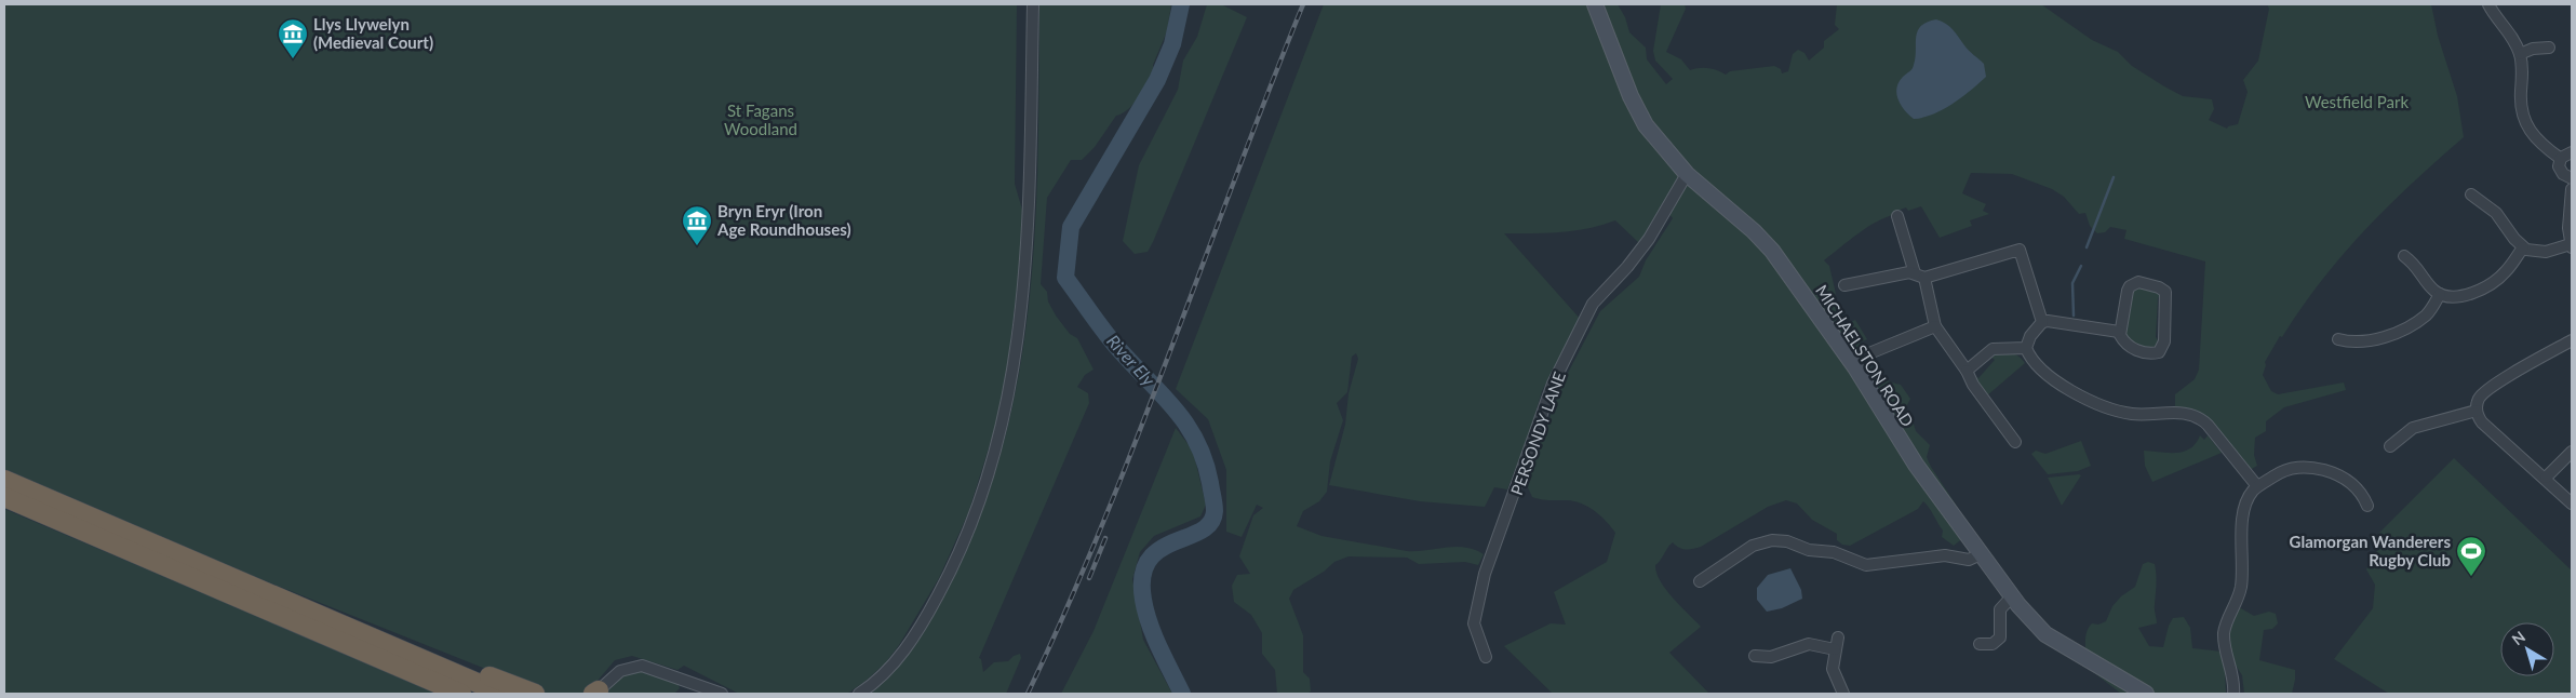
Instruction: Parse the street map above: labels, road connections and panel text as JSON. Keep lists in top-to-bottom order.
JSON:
{
  "streets": {
    "street": ["MICHAELSTON ROAD", "PERSONDY LANE"]
  },
  "crossings": [
    ["MICHAELSTON ROAD", "PERSONDY LANE"]
  ],
  "water": ["River Ely"],
  "parks": ["Westfield Park", "St Fagans Woodland"],
  "places": {
    "museum": ["Llys Llywelyn (Medieval Court)", "Bryn Eryr (Iron Age Roundhouses)"],
    "sports": ["Glamorgan Wanderers Rugby Club"]
  },
  "north": "top left"
}
